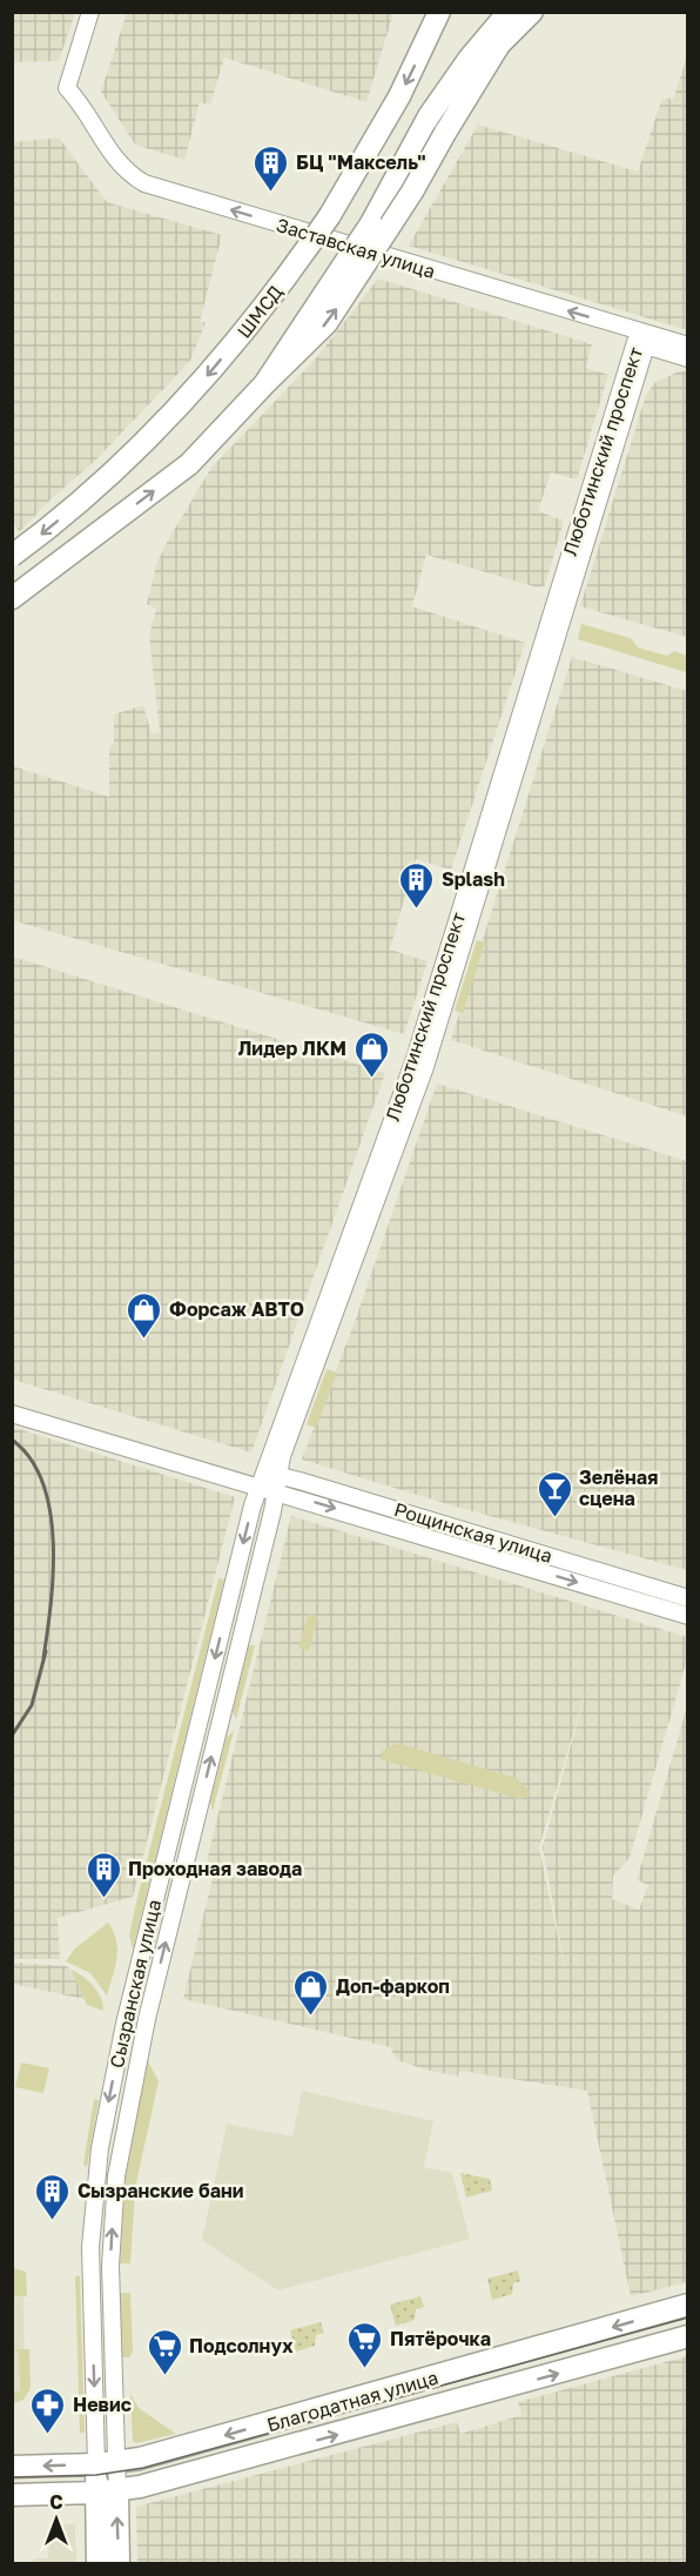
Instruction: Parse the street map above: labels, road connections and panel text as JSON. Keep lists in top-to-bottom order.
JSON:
{
  "streets": {
    "main road": ["ШМСД", "Сызранская улица", "Благодатная улица"],
    "street": ["Заставская улица", "Люботинский проспект", "Рощинская улица"]
  },
  "crossings": [
    ["Заставская улица", "Люботинский проспект"],
    ["Люботинский проспект", "Рощинская улица"],
    ["Люботинский проспект", "Сызранская улица"],
    ["Рощинская улица", "Сызранская улица"],
    ["Сызранская улица", "Благодатная улица"]
  ],
  "one_way": ["Заставская улица"],
  "places": {
    "building": [
      "БЦ \"Максель\"",
      "Splash",
      "Проходная завода",
      "Сызранские бани"
    ],
    "shop": ["Лидер ЛКМ", "Форсаж АВТО", "Доп-фаркоп"],
    "bar": ["Зелёная сцена"],
    "supermarket": ["Пятёрочка", "Подсолнух"],
    "pharmacy": ["Невис"]
  },
  "north": "top"
}
